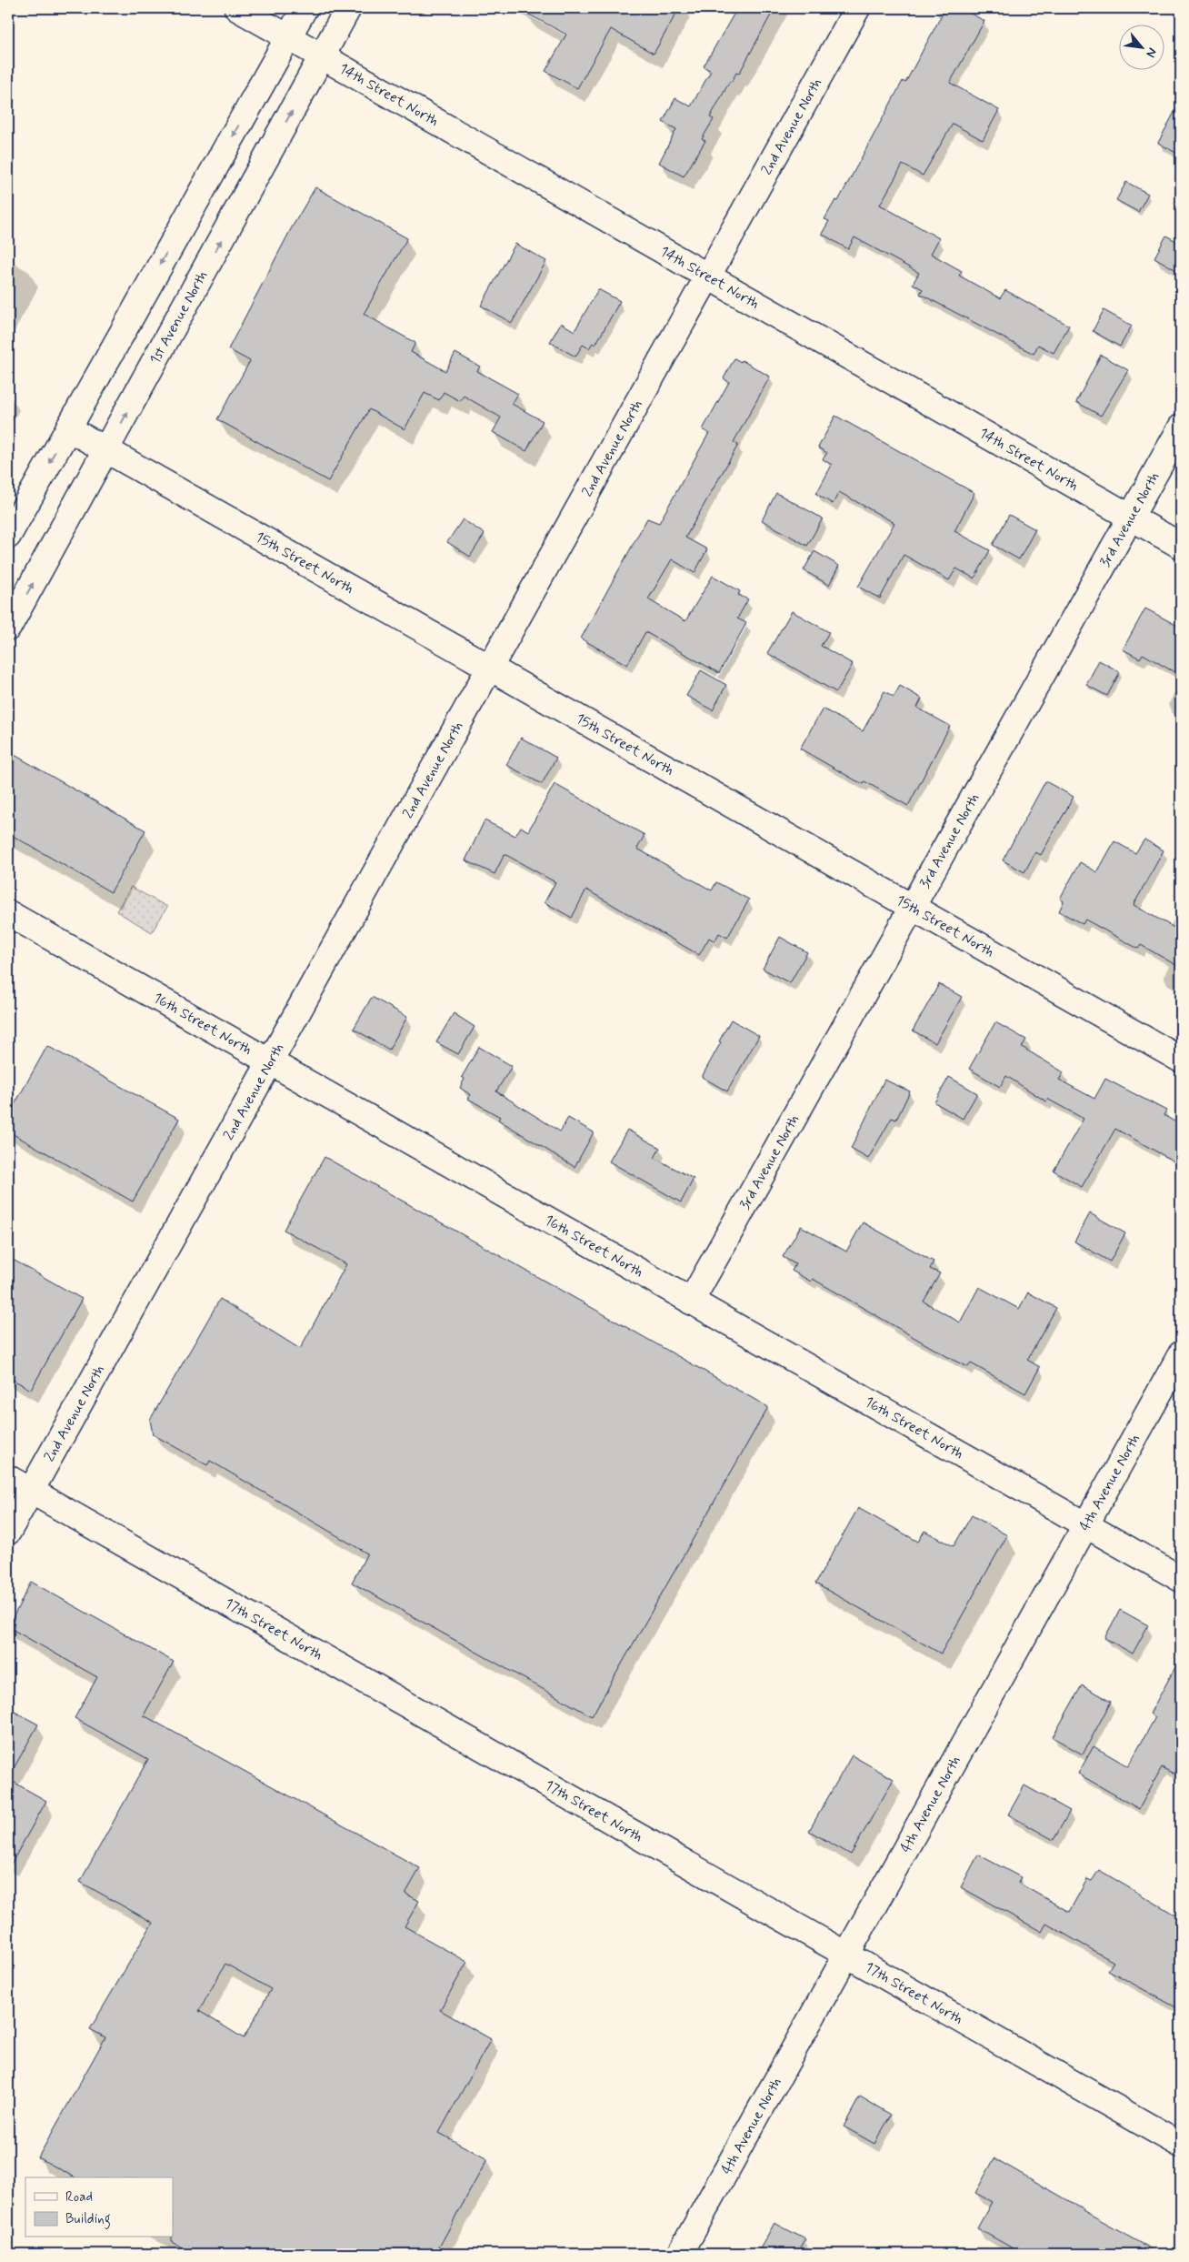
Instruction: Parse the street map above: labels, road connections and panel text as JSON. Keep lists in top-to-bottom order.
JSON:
{
  "streets": {
    "street": [
      "14th Street North",
      "2nd Avenue North",
      "1st Avenue North",
      "3rd Avenue North",
      "15th Street North",
      "16th Street North",
      "4th Avenue North",
      "17th Street North"
    ]
  },
  "crossings": [
    ["14th Street North", "2nd Avenue North"],
    ["14th Street North", "1st Avenue North"],
    ["14th Street North", "3rd Avenue North"],
    ["2nd Avenue North", "15th Street North"],
    ["2nd Avenue North", "16th Street North"],
    ["2nd Avenue North", "17th Street North"],
    ["1st Avenue North", "15th Street North"],
    ["3rd Avenue North", "15th Street North"],
    ["3rd Avenue North", "16th Street North"],
    ["16th Street North", "4th Avenue North"],
    ["4th Avenue North", "17th Street North"]
  ],
  "legend": ["Road", "Building"],
  "north": "bottom right"
}
